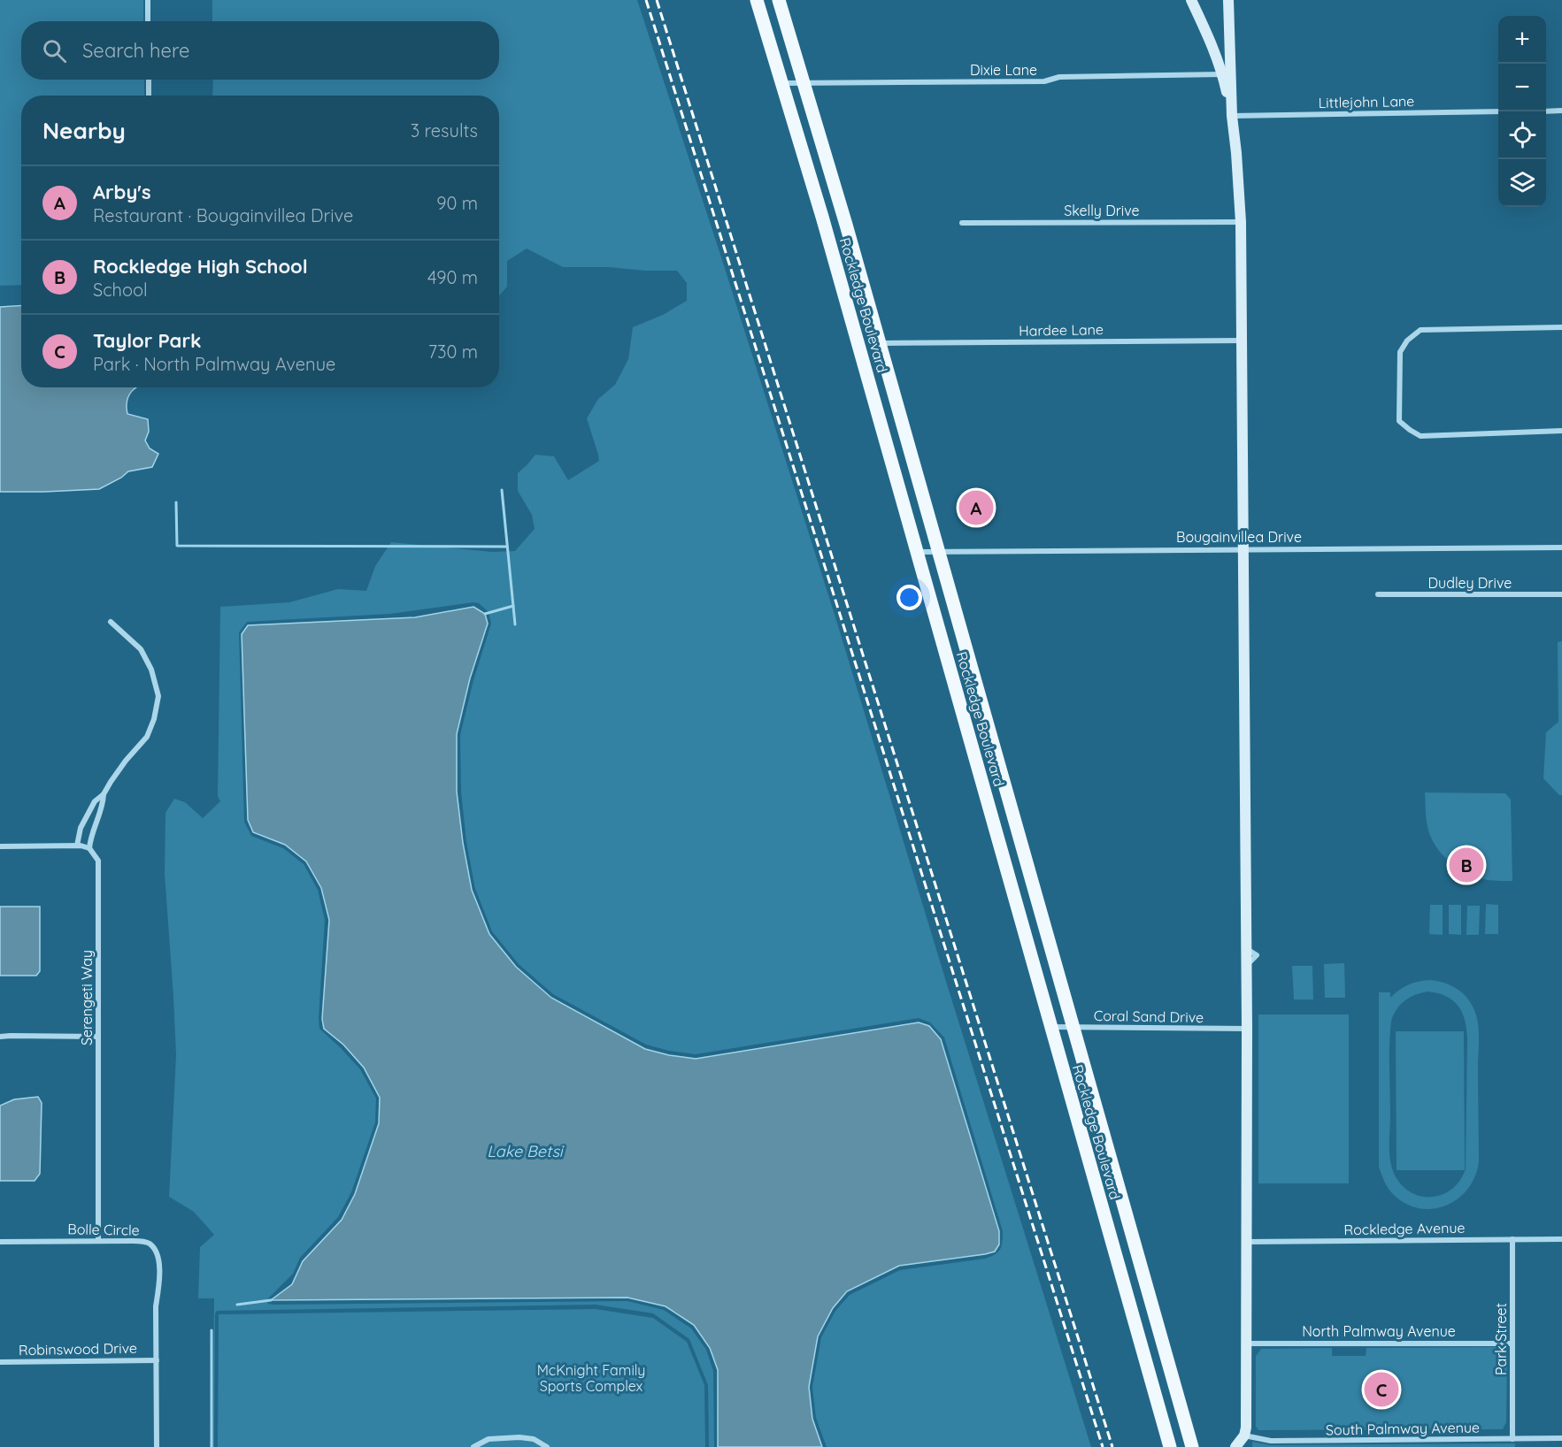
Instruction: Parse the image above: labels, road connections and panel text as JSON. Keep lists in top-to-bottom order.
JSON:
{
  "streets": {
    "main road": ["Rockledge Boulevard"],
    "street": [
      "Dixie Lane",
      "Littlejohn Lane",
      "Skelly Drive",
      "Hardee Lane",
      "Bougainvillea Drive",
      "Dudley Drive",
      "Serengeti Way",
      "Coral Sand Drive",
      "Rockledge Avenue",
      "Bolle Circle",
      "North Palmway Avenue",
      "Park Street",
      "Robinswood Drive",
      "South Palmway Avenue"
    ]
  },
  "crossings": [
    ["Dixie Lane", "Rockledge Boulevard"],
    ["Rockledge Boulevard", "Hardee Lane"],
    ["Rockledge Boulevard", "Bougainvillea Drive"],
    ["Rockledge Boulevard", "Coral Sand Drive"],
    ["Serengeti Way", "Bolle Circle"],
    ["Rockledge Avenue", "Park Street"],
    ["Bolle Circle", "Robinswood Drive"],
    ["North Palmway Avenue", "Park Street"],
    ["Park Street", "South Palmway Avenue"]
  ],
  "water": ["Lake Betsi"],
  "parks": ["McKnight Family Sports Complex"],
  "page": {
    "map_buttons": ["+", "−"],
    "search": "Search here",
    "heading": ["Nearby", "3 results"],
    "list": [
      {
        "mark": "A",
        "name": "Arby's",
        "note": "Restaurant · Bougainvillea Drive",
        "value": "90 m"
      },
      {
        "mark": "B",
        "name": "Rockledge High School",
        "note": "School",
        "value": "490 m"
      },
      {
        "mark": "C",
        "name": "Taylor Park",
        "note": "Park · North Palmway Avenue",
        "value": "730 m"
      }
    ],
    "pins": ["A", "B", "C"]
  }
}
